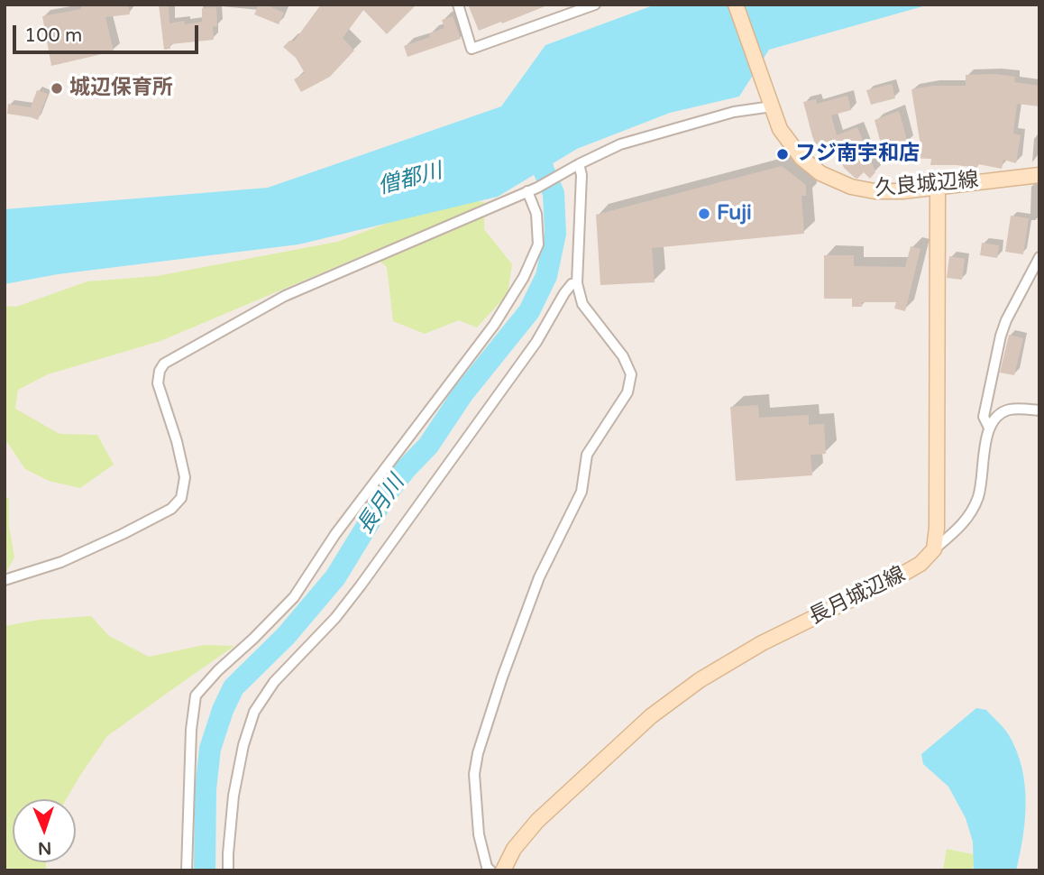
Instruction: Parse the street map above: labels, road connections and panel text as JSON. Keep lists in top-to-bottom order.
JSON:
{
  "streets": {
    "main road": ["久良城辺線", "長月城辺線"]
  },
  "water": ["僧都川", "長月川"],
  "places": ["城辺保育所", "フジ南宇和店", "Fuji"],
  "scale_bar": "100 m",
  "north": "bottom"
}
